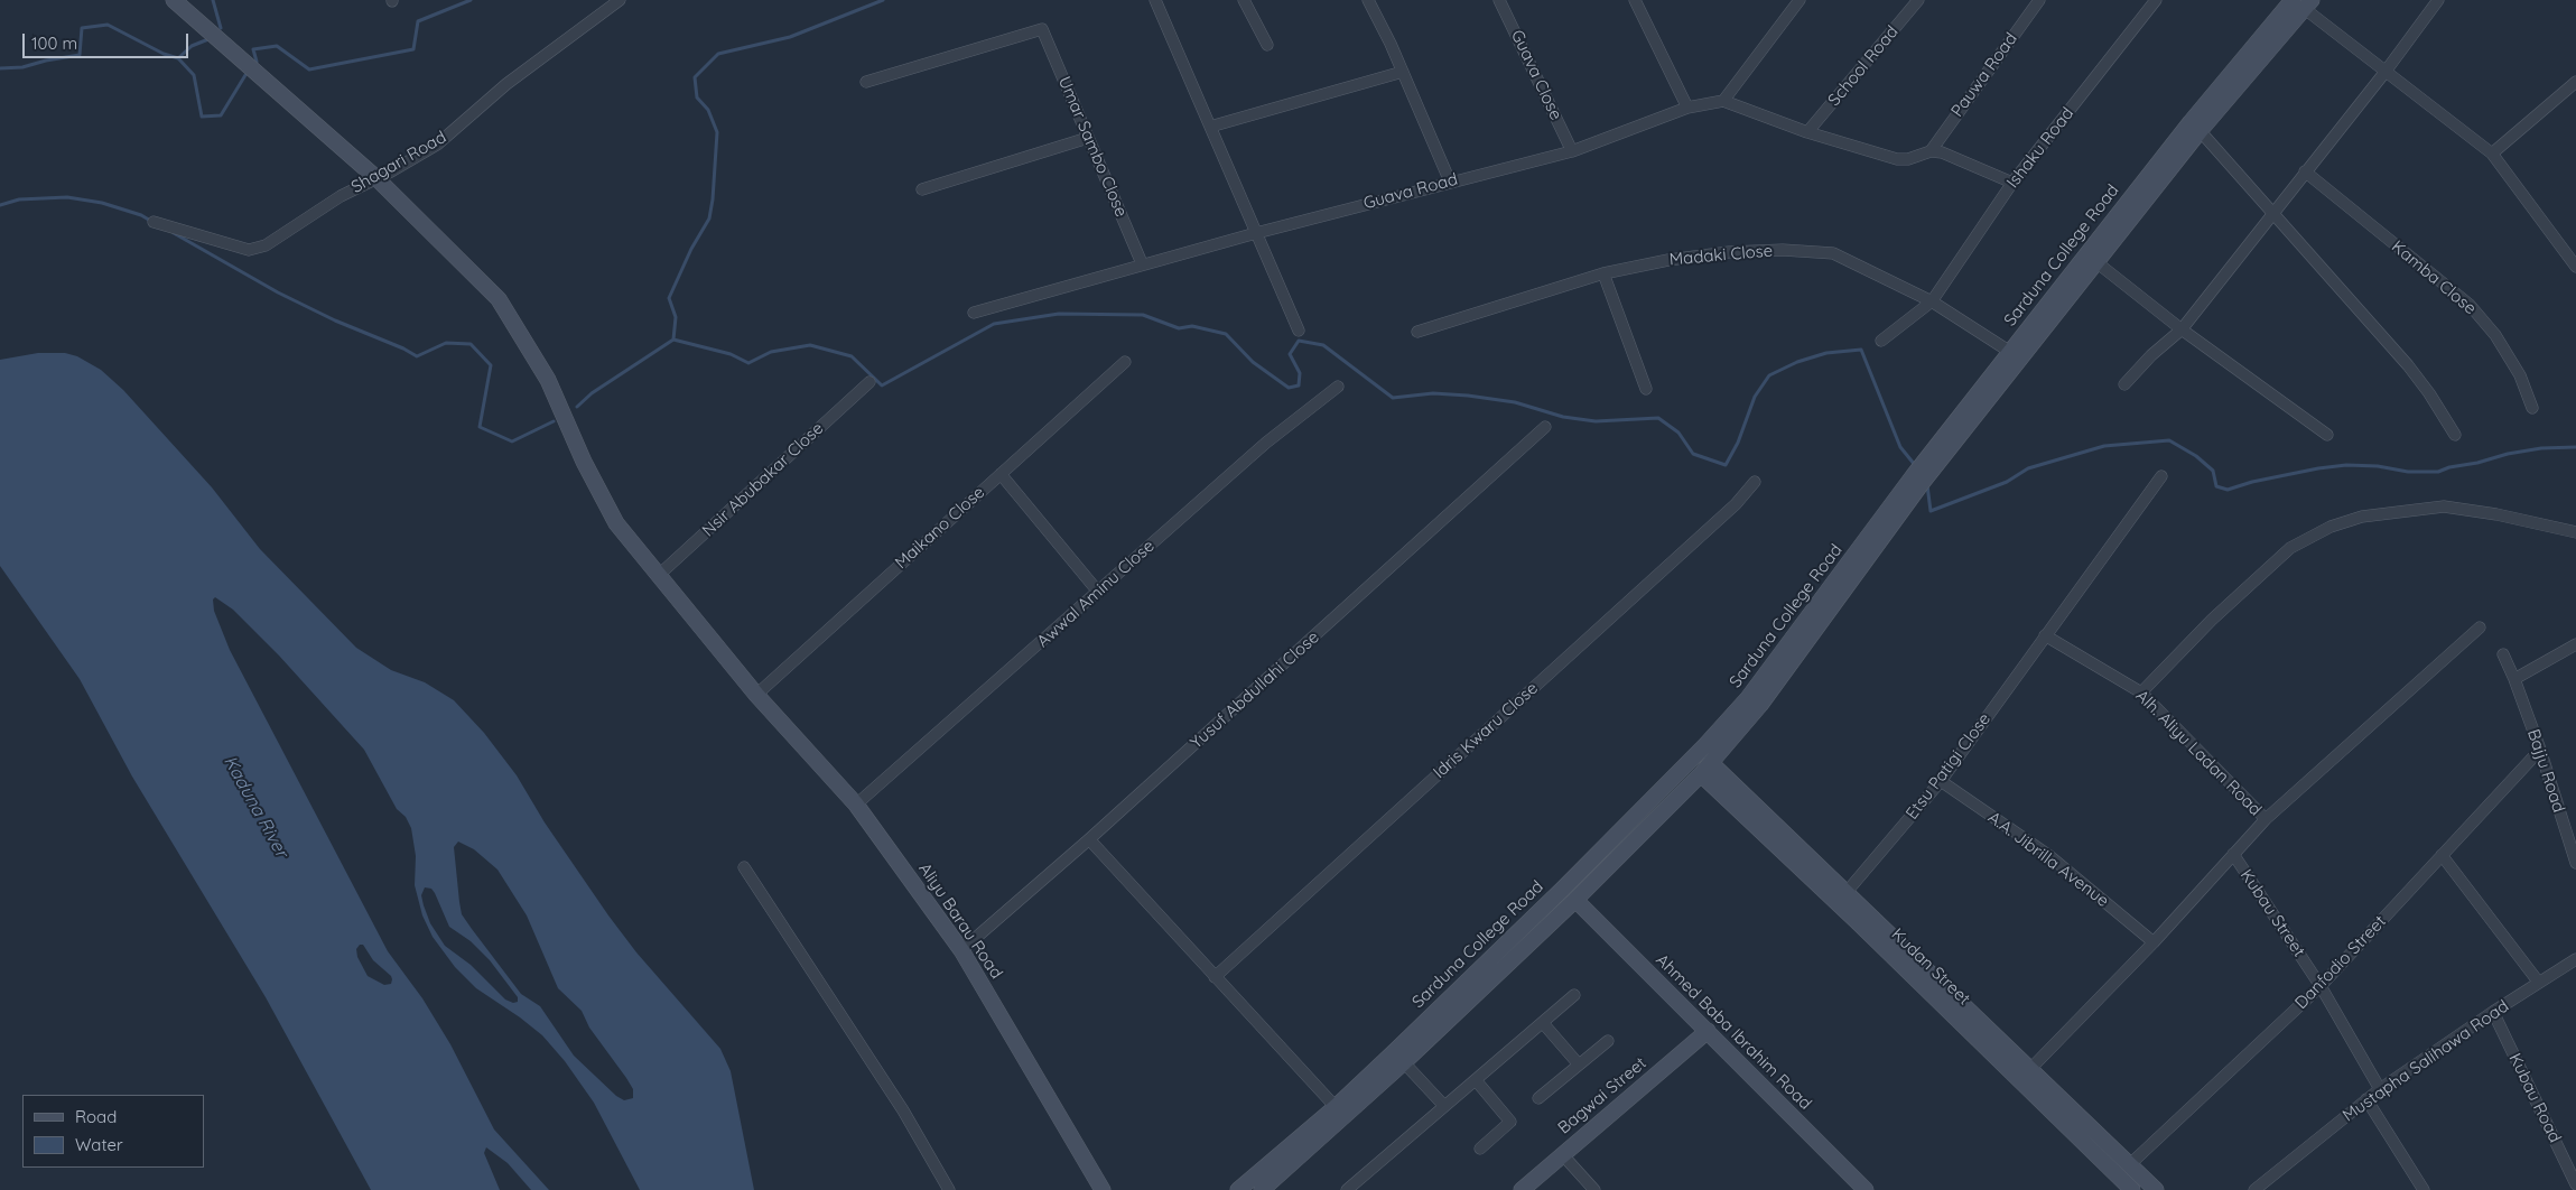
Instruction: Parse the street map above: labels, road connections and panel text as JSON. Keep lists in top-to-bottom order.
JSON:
{
  "streets": {
    "street": [
      "School Road",
      "Guava Close",
      "Pauwa Road",
      "Umar Sambo Close",
      "Ishaku Road",
      "Shagari Road",
      "Guava Road",
      "Madaki Close",
      "Sarduna College Road",
      "Kamba Close",
      "Nsir Abubakar Close",
      "Maikano Close",
      "Awwal Aminu Close",
      "Yusuf Abdullahi Close",
      "Idris Kwaru Close",
      "Alh. Aliyu Ladan Road",
      "Etsu Patigi Close",
      "Bajju Road",
      "A.A. Jibrilla Avenue",
      "Kubau Street",
      "Aliyu Barau Road",
      "Danfodio Street",
      "Kudan Street",
      "Ahmed Baba Ibrahim Road",
      "Mustapha Salihawa Road",
      "Bagwai Street",
      "Kubau Road"
    ]
  },
  "crossings": [
    ["Guava Close", "Guava Road"],
    ["Umar Sambo Close", "Guava Road"],
    ["Ishaku Road", "Madaki Close"],
    ["Shagari Road", "Aliyu Barau Road"],
    ["Madaki Close", "Sarduna College Road"],
    ["Sarduna College Road", "Kudan Street"],
    ["Sarduna College Road", "Ahmed Baba Ibrahim Road"],
    ["Nsir Abubakar Close", "Aliyu Barau Road"],
    ["Maikano Close", "Aliyu Barau Road"],
    ["Awwal Aminu Close", "Aliyu Barau Road"],
    ["Yusuf Abdullahi Close", "Aliyu Barau Road"],
    ["Alh. Aliyu Ladan Road", "Etsu Patigi Close"],
    ["Etsu Patigi Close", "A.A. Jibrilla Avenue"],
    ["Bajju Road", "Danfodio Street"],
    ["Kubau Street", "Danfodio Street"],
    ["Kubau Street", "Mustapha Salihawa Road"],
    ["Ahmed Baba Ibrahim Road", "Bagwai Street"],
    ["Mustapha Salihawa Road", "Kubau Road"]
  ],
  "water": ["Kaduna River"],
  "legend": ["Road", "Water"],
  "scale_bar": "100 m"
}
